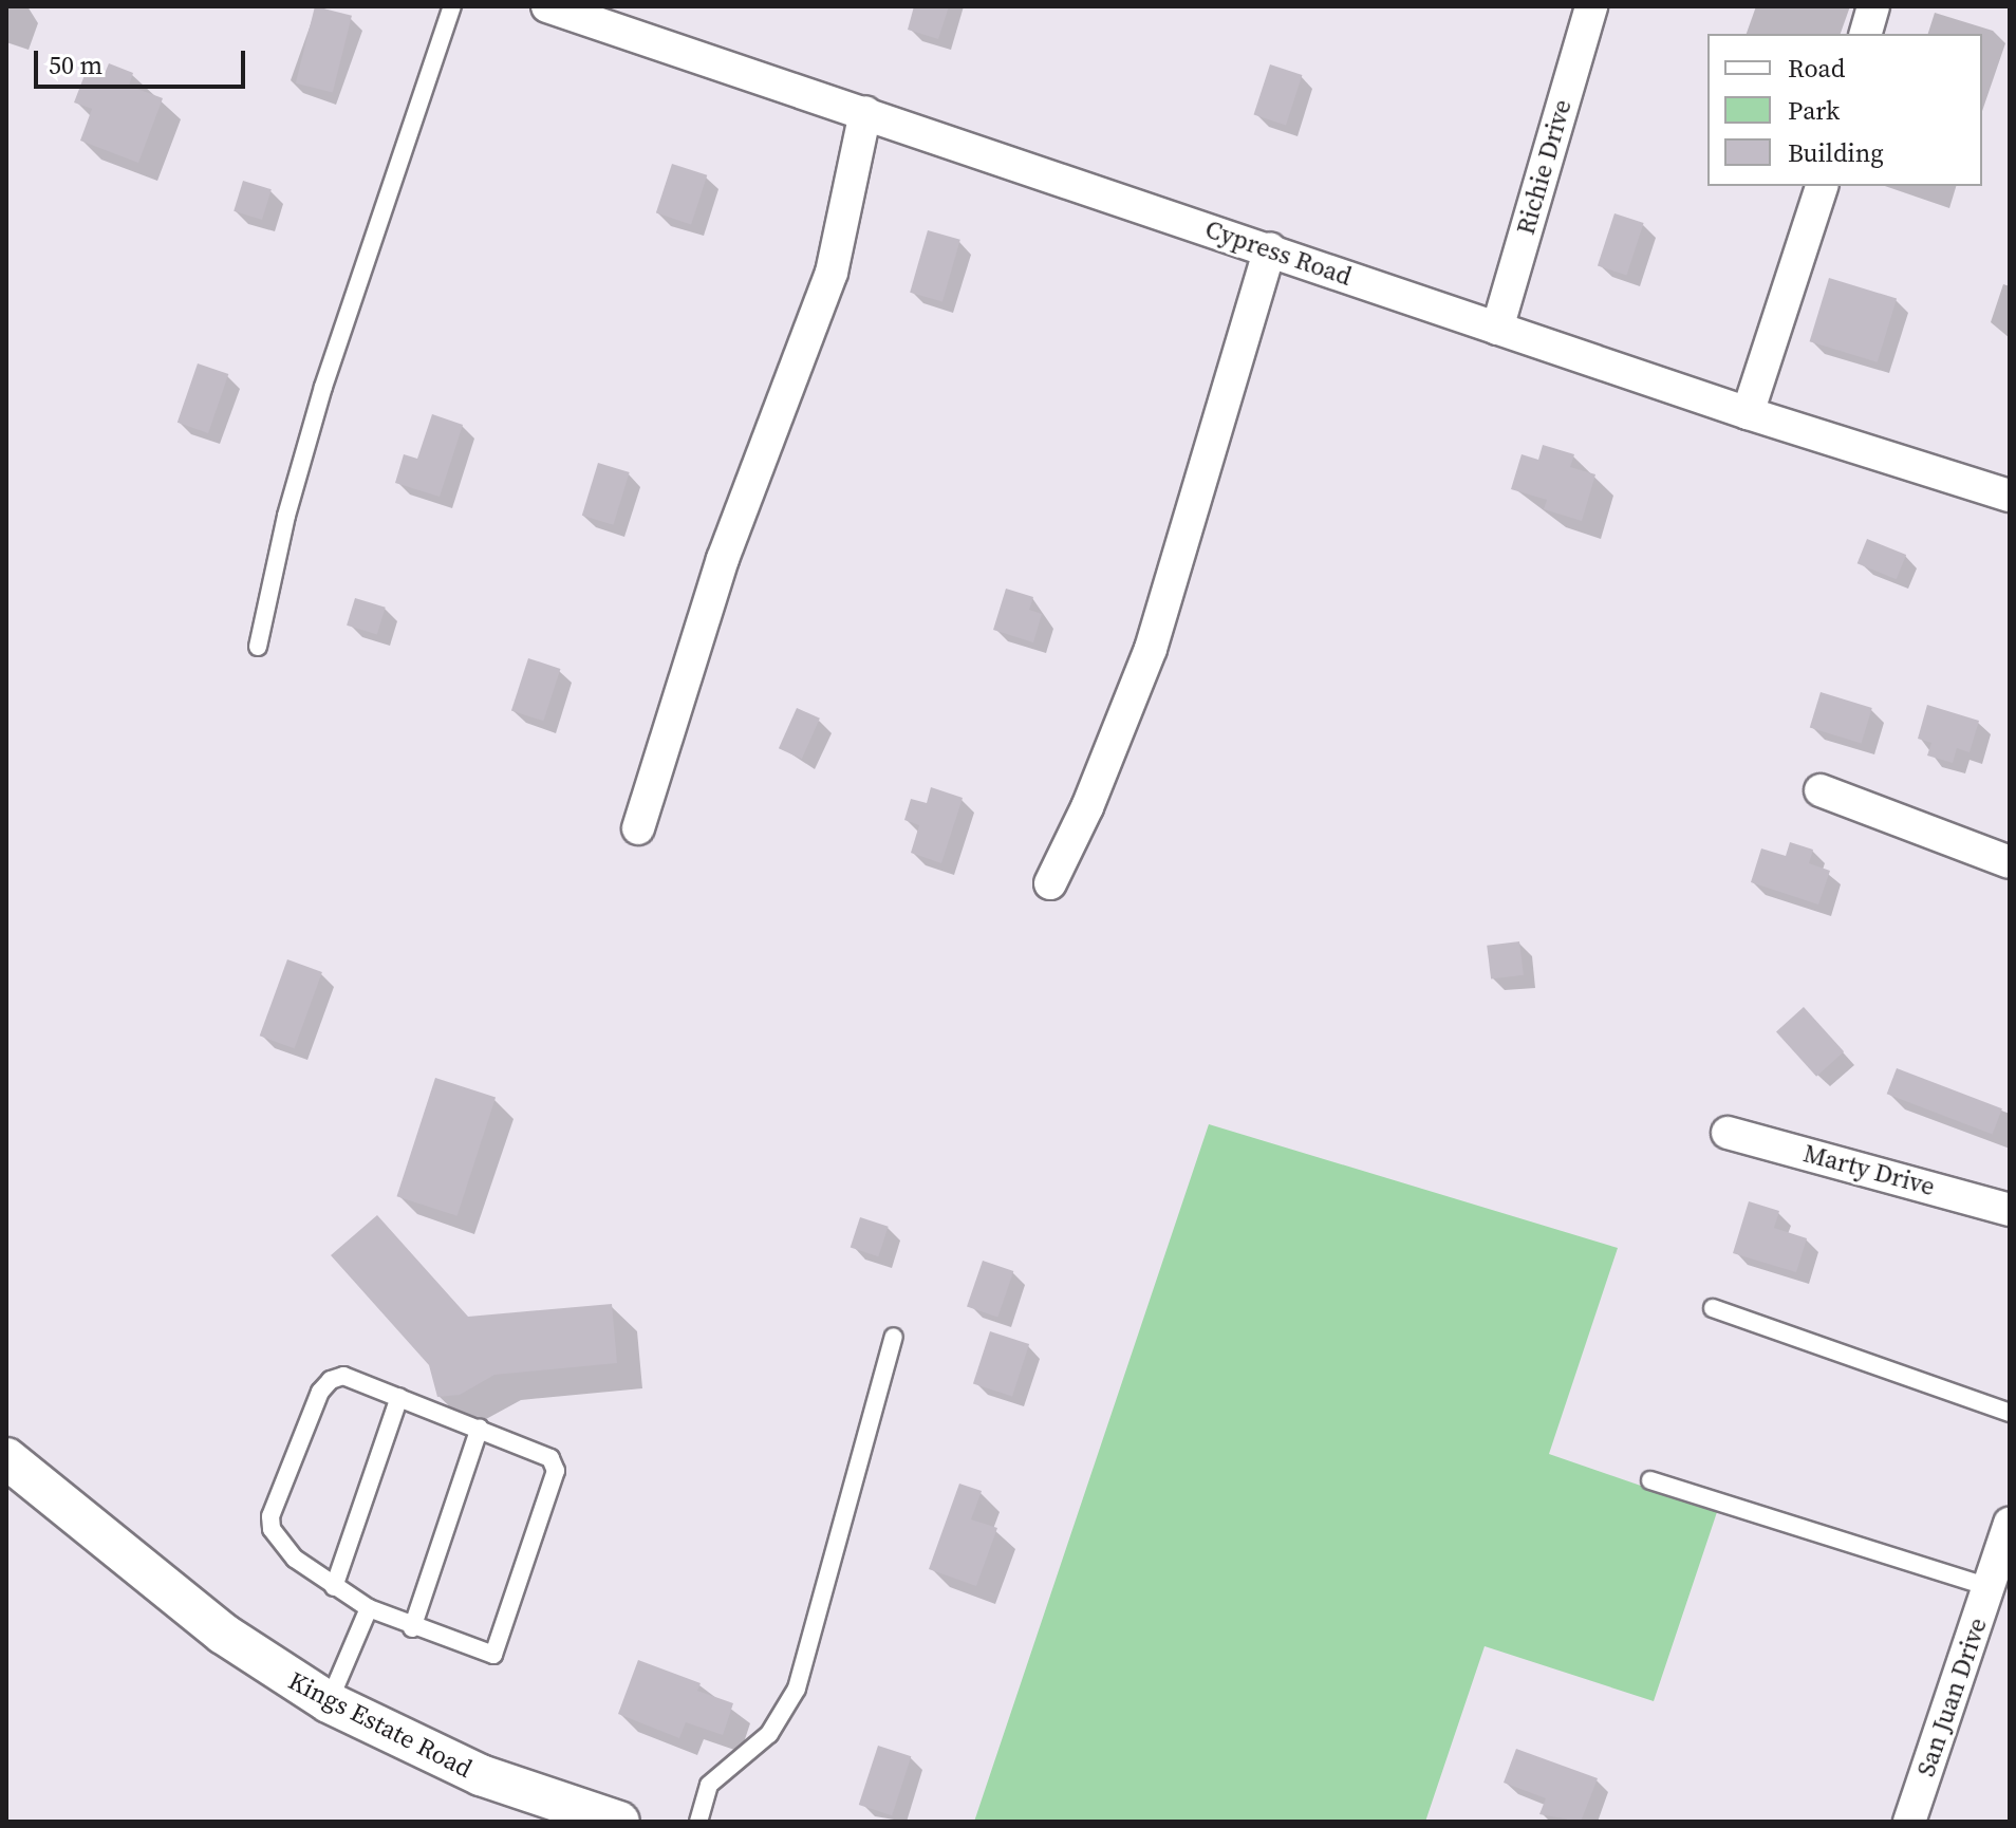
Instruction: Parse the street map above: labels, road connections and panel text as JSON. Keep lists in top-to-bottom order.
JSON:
{
  "streets": {
    "street": [
      "Richie Drive",
      "Cypress Road",
      "Marty Drive",
      "San Juan Drive",
      "Kings Estate Road"
    ]
  },
  "crossings": [
    ["Richie Drive", "Cypress Road"]
  ],
  "legend": ["Road", "Park", "Building"],
  "scale_bar": "50 m"
}
